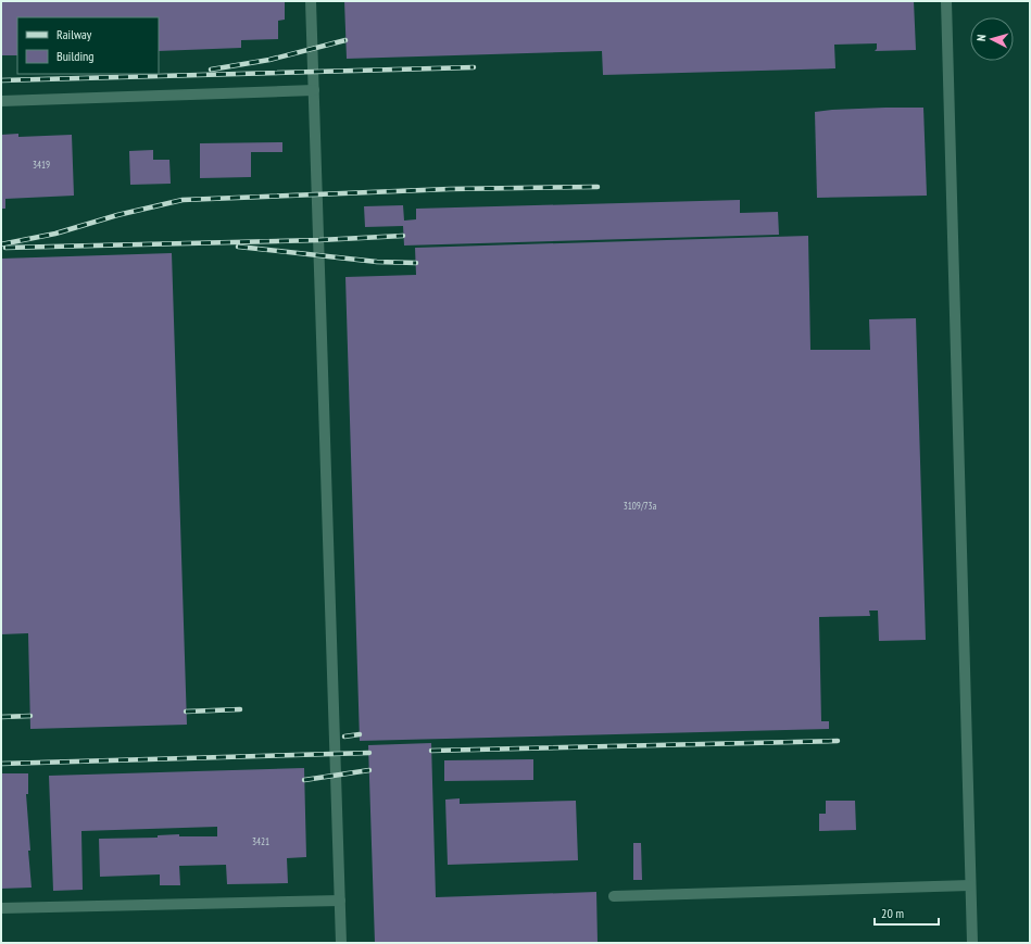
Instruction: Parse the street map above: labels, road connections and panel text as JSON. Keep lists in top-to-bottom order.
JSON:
{
  "house_numbers": ["3419", "3109/73a", "3421"],
  "legend": ["Railway", "Building"],
  "scale_bar": "20 m",
  "north": "left"
}
